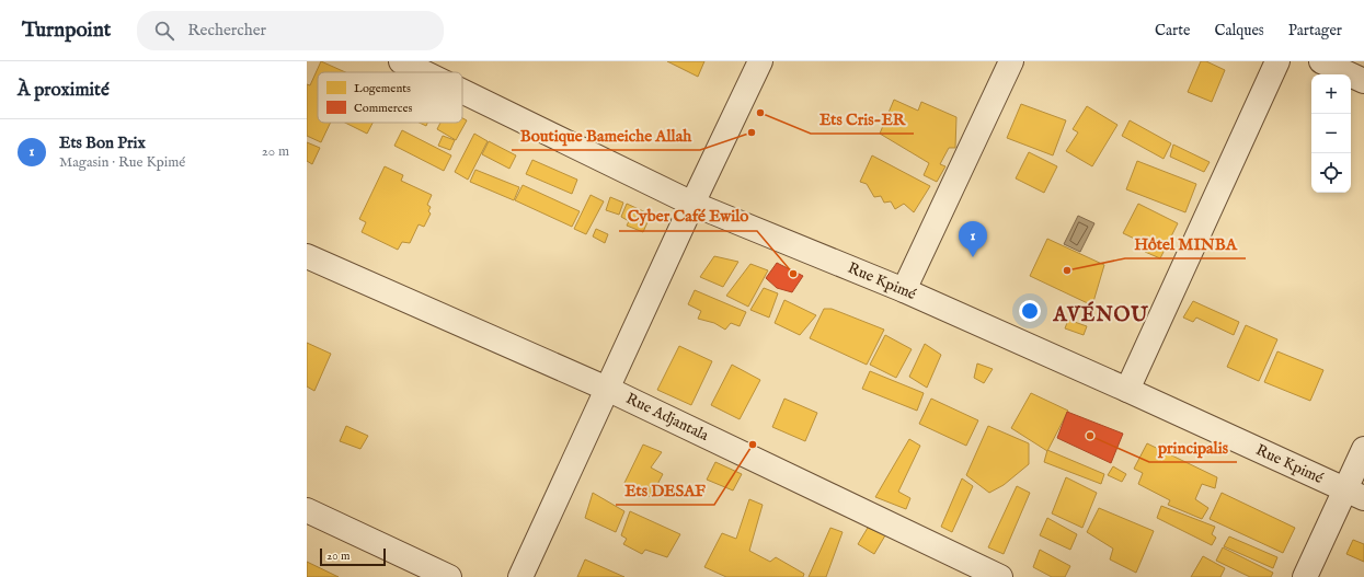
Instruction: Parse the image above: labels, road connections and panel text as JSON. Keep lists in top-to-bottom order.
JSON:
{
  "streets": {
    "street": ["Rue Kpimé", "Rue Adjantala"]
  },
  "districts": ["AVÉNOU"],
  "places": [
    "Ets Cris-ER",
    "Boutique Bameiche Allah",
    "Hôtel MINBA",
    "Cyber Café Ewilo",
    "principalis",
    "Ets DESAF"
  ],
  "legend": ["Logements", "Commerces"],
  "scale_bar": "20 m",
  "page": {
    "header": "Turnpoint",
    "search": "Rechercher",
    "nav": ["Carte", "Calques", "Partager"],
    "heading": "À proximité",
    "map_buttons": ["+", "−"],
    "list": [
      {
        "mark": "1",
        "name": "Ets Bon Prix",
        "note": "Magasin · Rue Kpimé",
        "value": "20 m"
      }
    ],
    "pins": "1",
    "scale": "20 m"
  }
}
